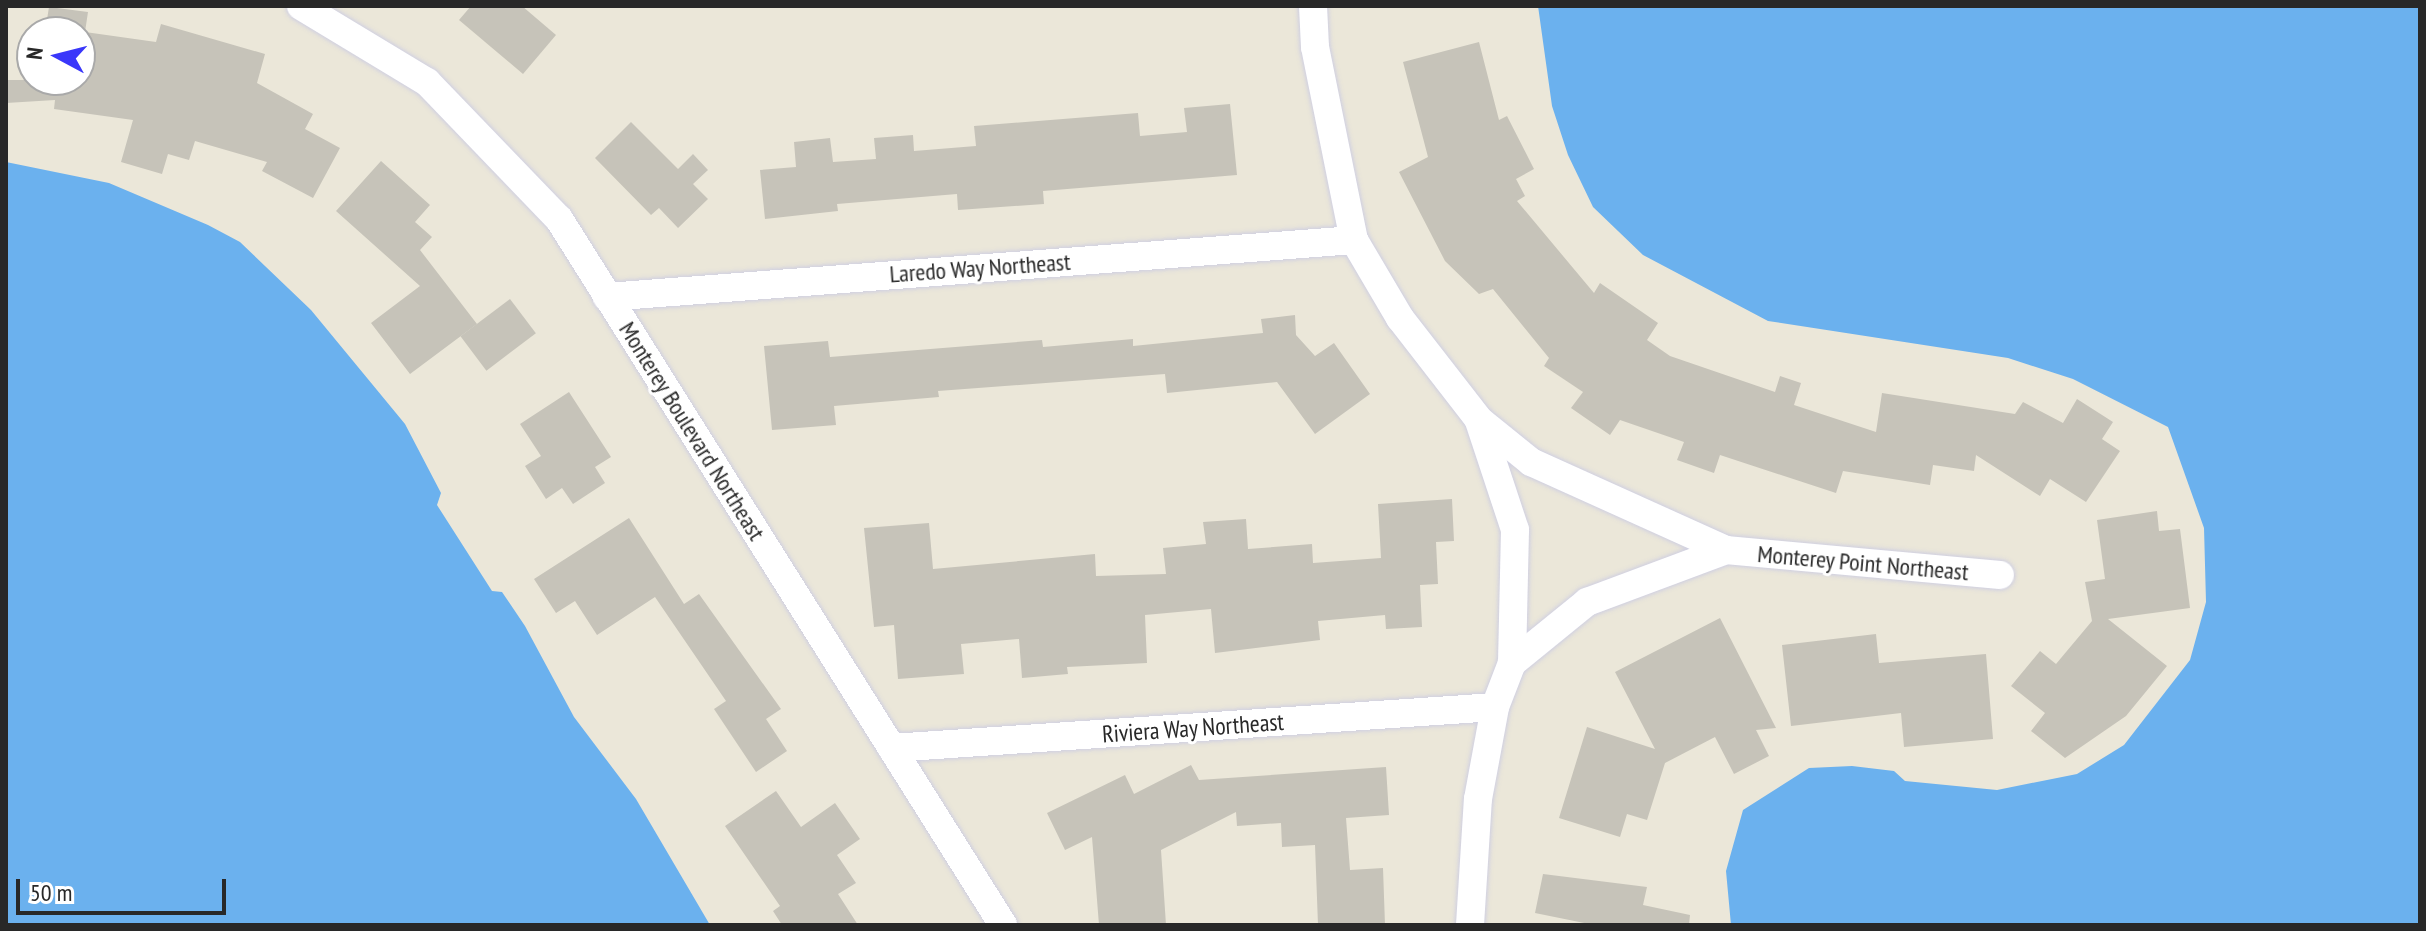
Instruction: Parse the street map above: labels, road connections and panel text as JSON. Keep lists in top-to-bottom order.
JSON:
{
  "streets": {
    "street": [
      "Laredo Way Northeast",
      "Monterey Boulevard Northeast",
      "Monterey Point Northeast",
      "Riviera Way Northeast"
    ]
  },
  "crossings": [
    ["Laredo Way Northeast", "Monterey Boulevard Northeast"],
    ["Monterey Boulevard Northeast", "Riviera Way Northeast"]
  ],
  "scale_bar": "50 m",
  "north": "left"
}
